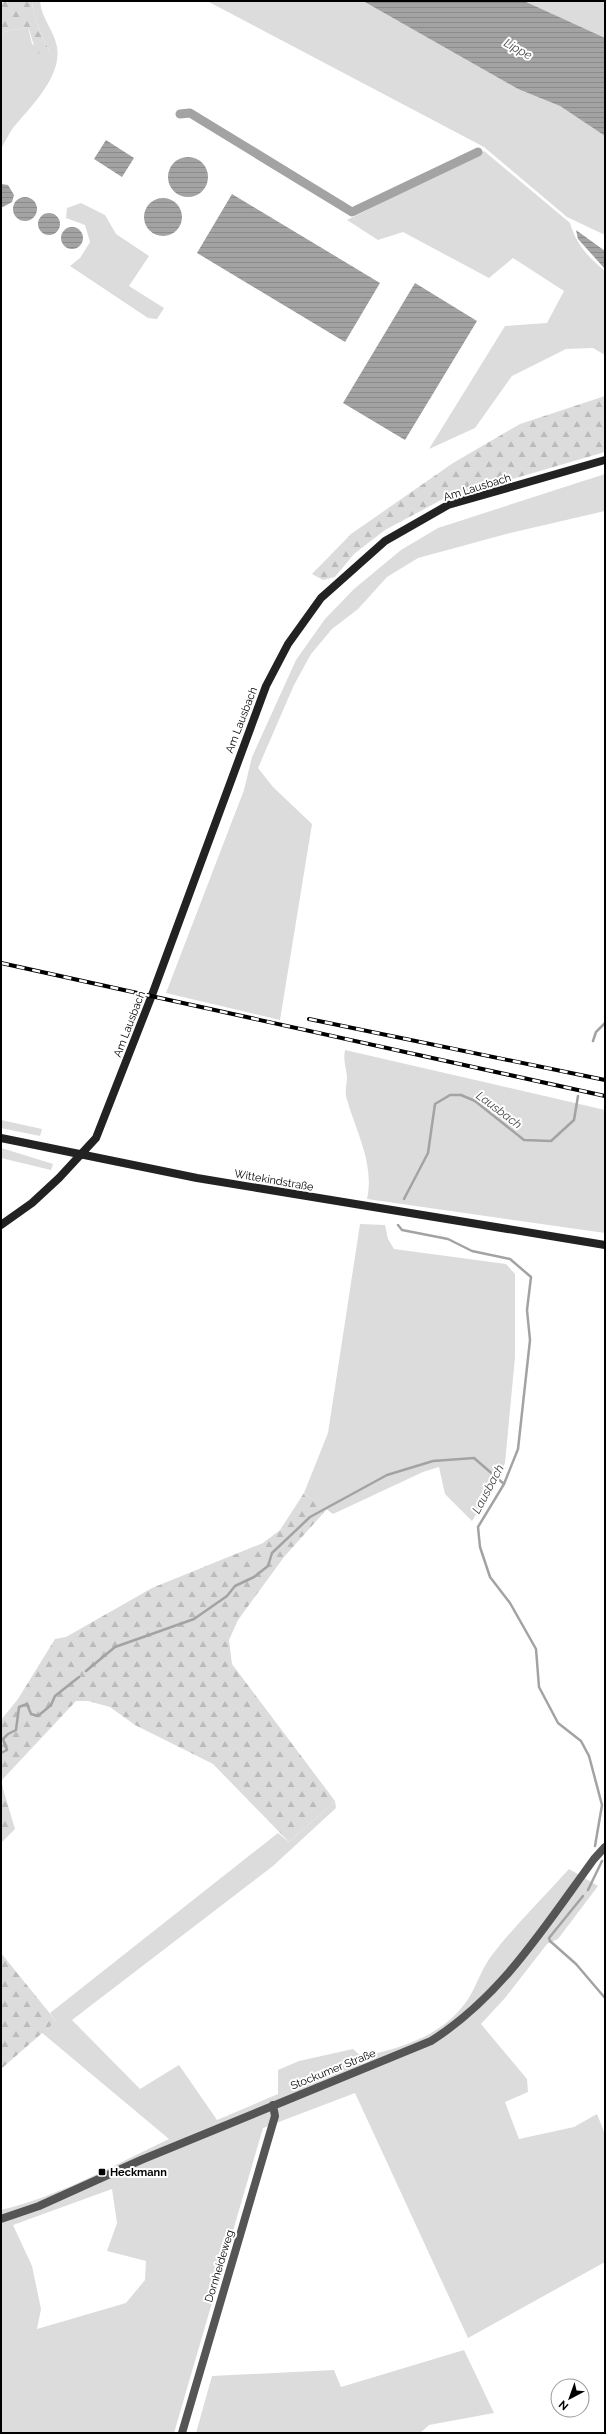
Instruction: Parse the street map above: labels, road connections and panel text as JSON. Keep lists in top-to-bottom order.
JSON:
{
  "streets": {
    "main road": ["Am Lausbach", "Wittekindstraße"],
    "street": ["Stockumer Straße", "Dornheideweg"]
  },
  "crossings": [
    ["Am Lausbach", "Wittekindstraße"],
    ["Stockumer Straße", "Dornheideweg"]
  ],
  "water": ["Lippe", "Lausbach"],
  "places": {
    "transit": ["Heckmann"]
  },
  "north": "bottom left"
}
